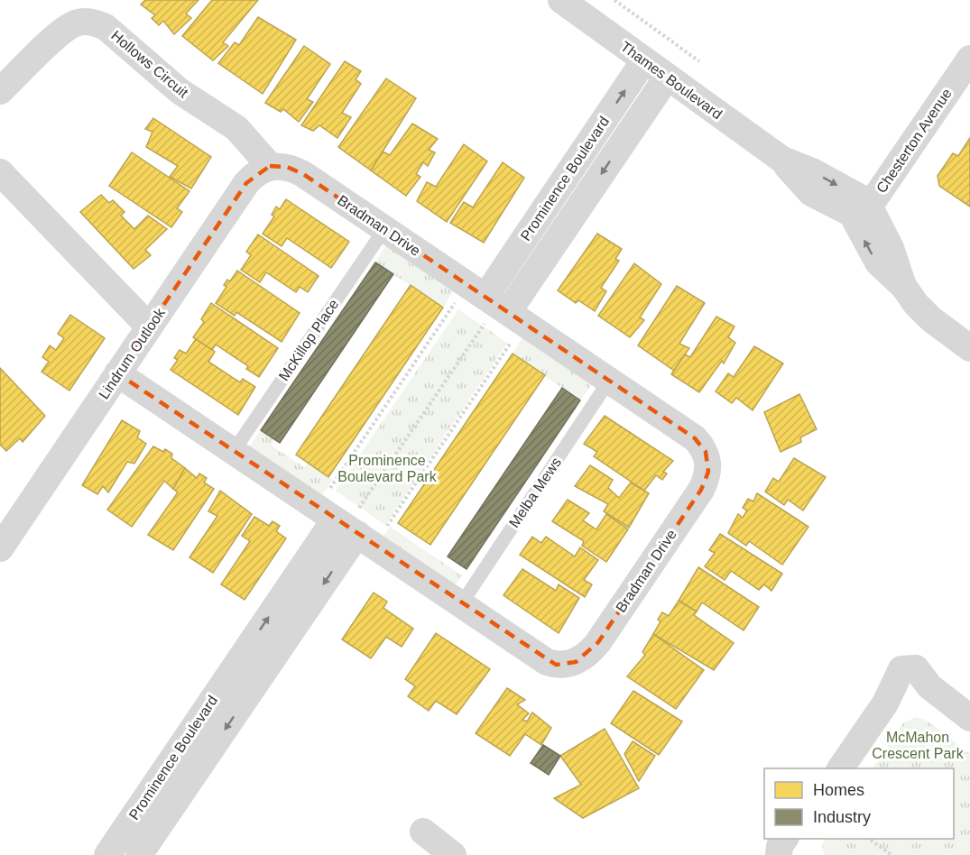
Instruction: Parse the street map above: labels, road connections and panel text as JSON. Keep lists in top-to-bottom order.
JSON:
{
  "streets": {
    "street": [
      "Hollows Circuit",
      "Thames Boulevard",
      "Chesterton Avenue",
      "Prominence Boulevard",
      "Bradman Drive",
      "Lindrum Outlook"
    ],
    "lane": ["McKillop Place", "Melba Mews"]
  },
  "crossings": [
    ["Hollows Circuit", "Bradman Drive"],
    ["Hollows Circuit", "Lindrum Outlook"],
    ["Thames Boulevard", "Chesterton Avenue"],
    ["Thames Boulevard", "Prominence Boulevard"],
    ["Prominence Boulevard", "Bradman Drive"],
    ["Bradman Drive", "McKillop Place"],
    ["Bradman Drive", "Lindrum Outlook"],
    ["Bradman Drive", "Melba Mews"]
  ],
  "parks": ["Prominence Boulevard Park", "McMahon Crescent Park"],
  "legend": ["Homes", "Industry"]
}
